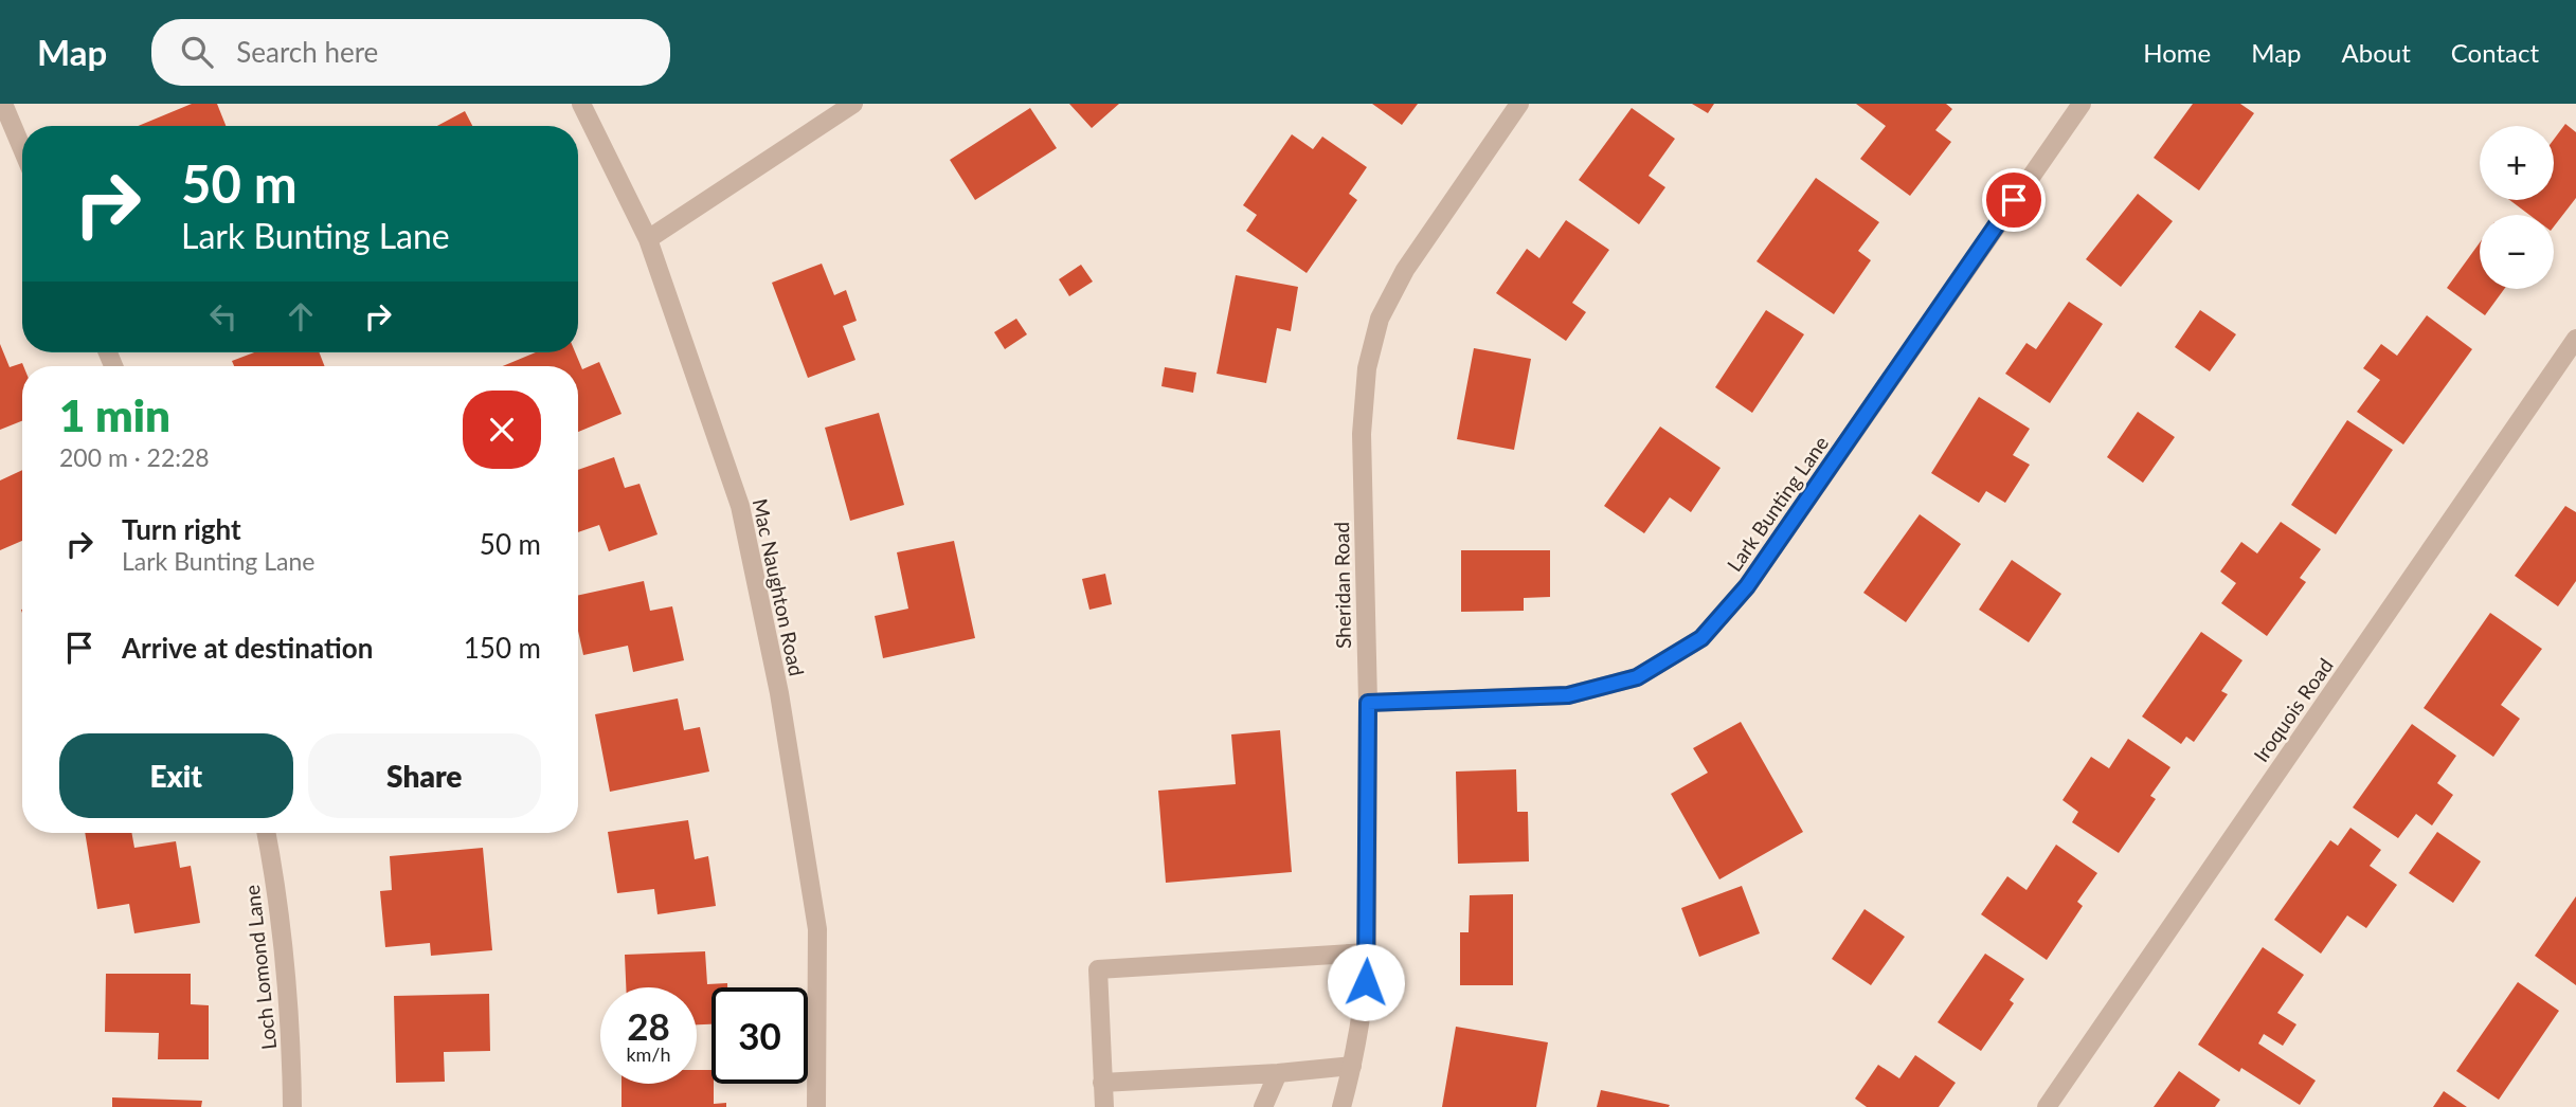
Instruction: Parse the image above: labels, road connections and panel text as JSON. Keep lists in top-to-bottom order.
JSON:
{
  "streets": {
    "street": [
      "Lark Bunting Lane",
      "Sheridan Road",
      "Mac Naughton Road",
      "Iroquois Road",
      "Loch Lomond Lane"
    ]
  },
  "crossings": [
    ["Lark Bunting Lane", "Sheridan Road"]
  ],
  "page": {
    "header": "Map",
    "search": "Search here",
    "nav": [
      "Home",
      "Map",
      "About",
      "Contact"
    ],
    "map_buttons": ["+", "−"],
    "turn": ["50 m", "Lark Bunting Lane"],
    "heading": ["1 min", "200 m · 22:28"],
    "list": [
      {
        "name": "Turn right",
        "note": "Lark Bunting Lane",
        "value": "50 m"
      },
      {
        "name": "Arrive at destination",
        "value": "150 m"
      }
    ],
    "buttons": ["Exit", "Share"],
    "speed": "28 km/h",
    "limit": "30"
  }
}
